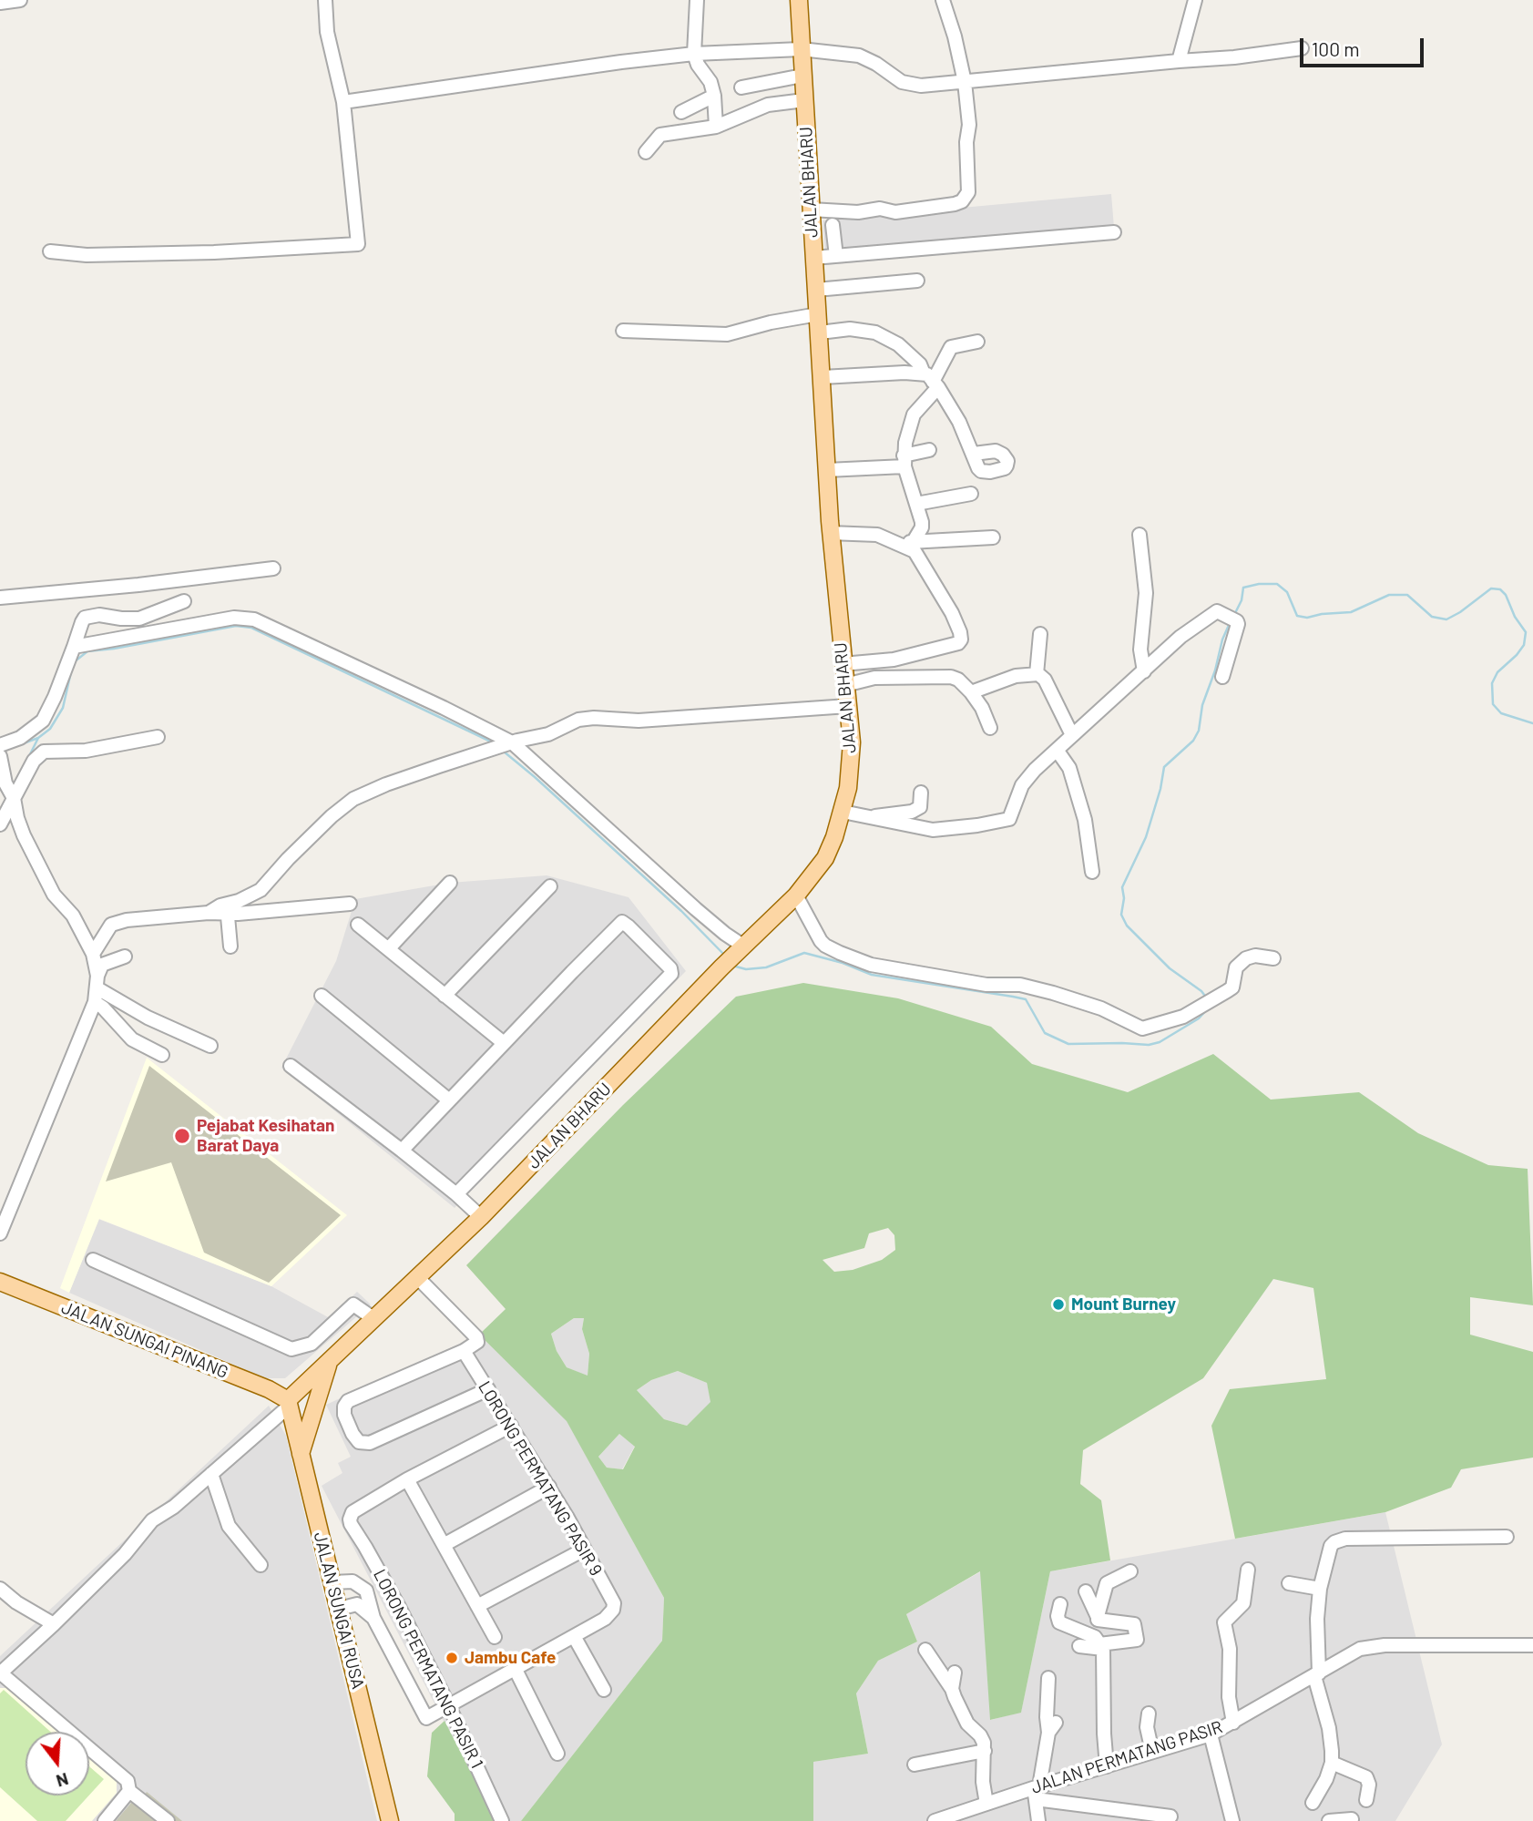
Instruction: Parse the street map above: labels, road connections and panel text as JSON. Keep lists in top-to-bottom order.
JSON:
{
  "streets": {
    "main road": ["JALAN BHARU", "JALAN SUNGAI PINANG", "JALAN SUNGAI RUSA"],
    "street": ["LORONG PERMATANG PASIR 9", "LORONG PERMATANG PASIR 1", "JALAN PERMATANG PASIR"]
  },
  "crossings": [
    ["JALAN BHARU", "JALAN SUNGAI PINANG"],
    ["JALAN BHARU", "JALAN SUNGAI RUSA"],
    ["JALAN SUNGAI PINANG", "JALAN SUNGAI RUSA"]
  ],
  "places": ["Pejabat Kesihatan Barat Daya", "Mount Burney", "Jambu Cafe"],
  "scale_bar": "100 m",
  "north": "bottom"
}
